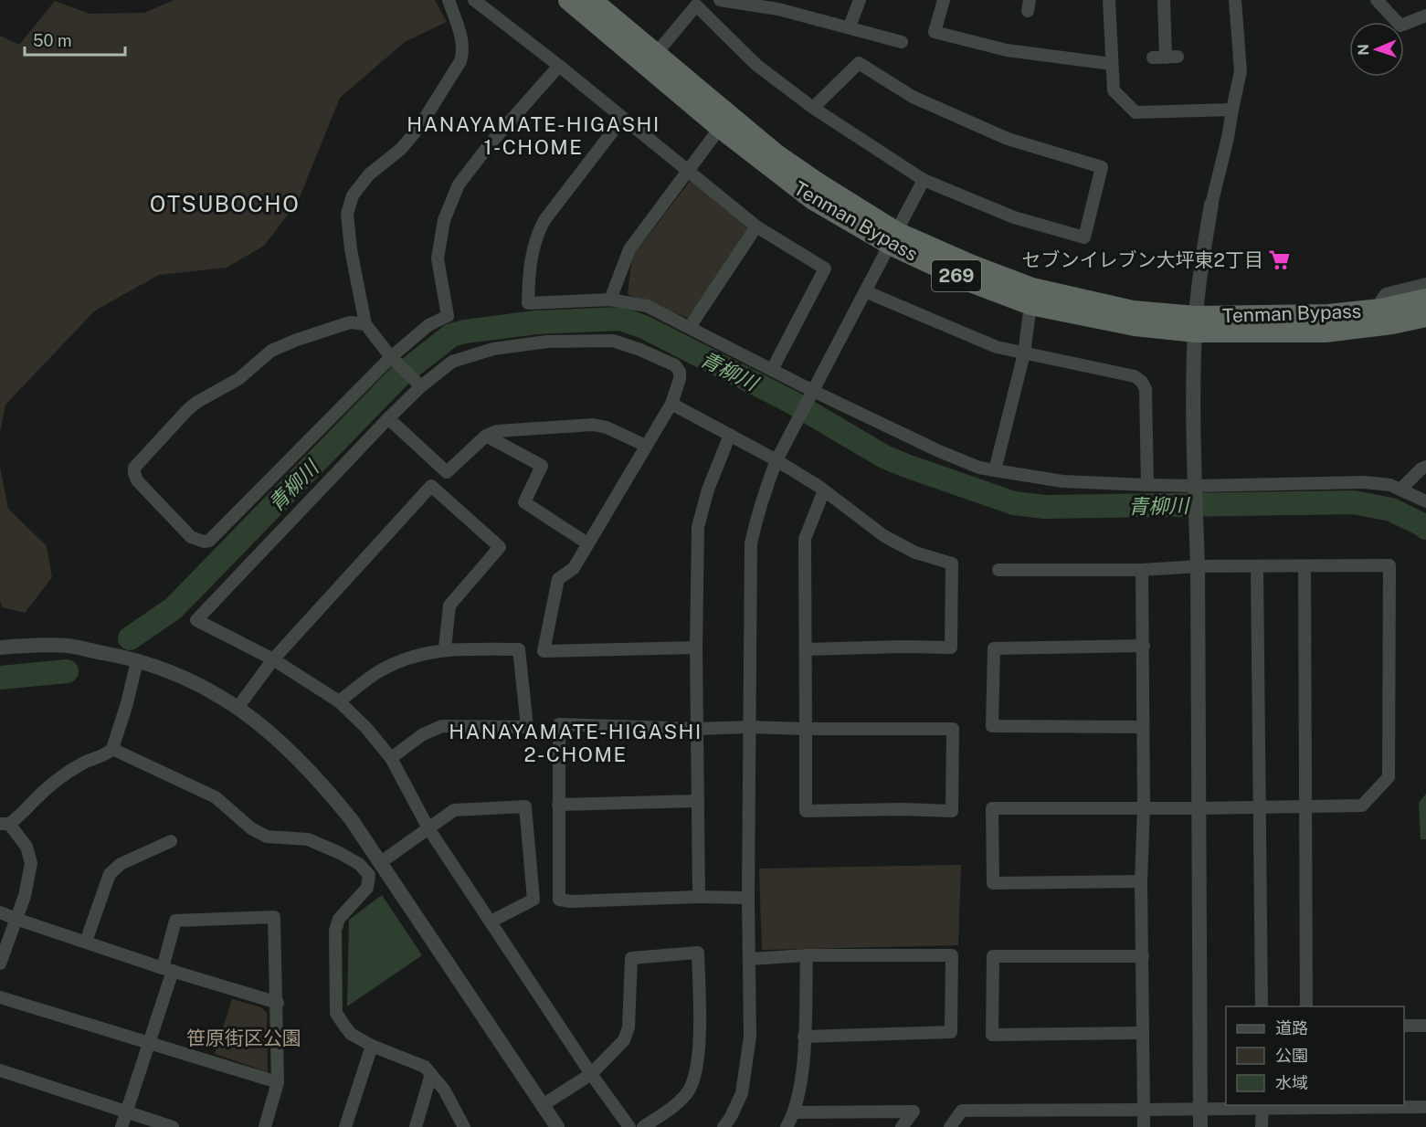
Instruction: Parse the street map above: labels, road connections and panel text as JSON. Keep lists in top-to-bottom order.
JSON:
{
  "streets": {
    "highway": ["Tenman Bypass", "269"]
  },
  "districts": ["HANAYAMATE-HIGASHI 1-CHOME", "OTSUBOCHO", "HANAYAMATE-HIGASHI 2-CHOME"],
  "water": ["青柳川"],
  "parks": ["笹原街区公園"],
  "places": {
    "supermarket": ["セブンイレブン大坪東2丁目"]
  },
  "legend": ["道路", "公園", "水域"],
  "scale_bar": "50 m",
  "north": "left"
}
